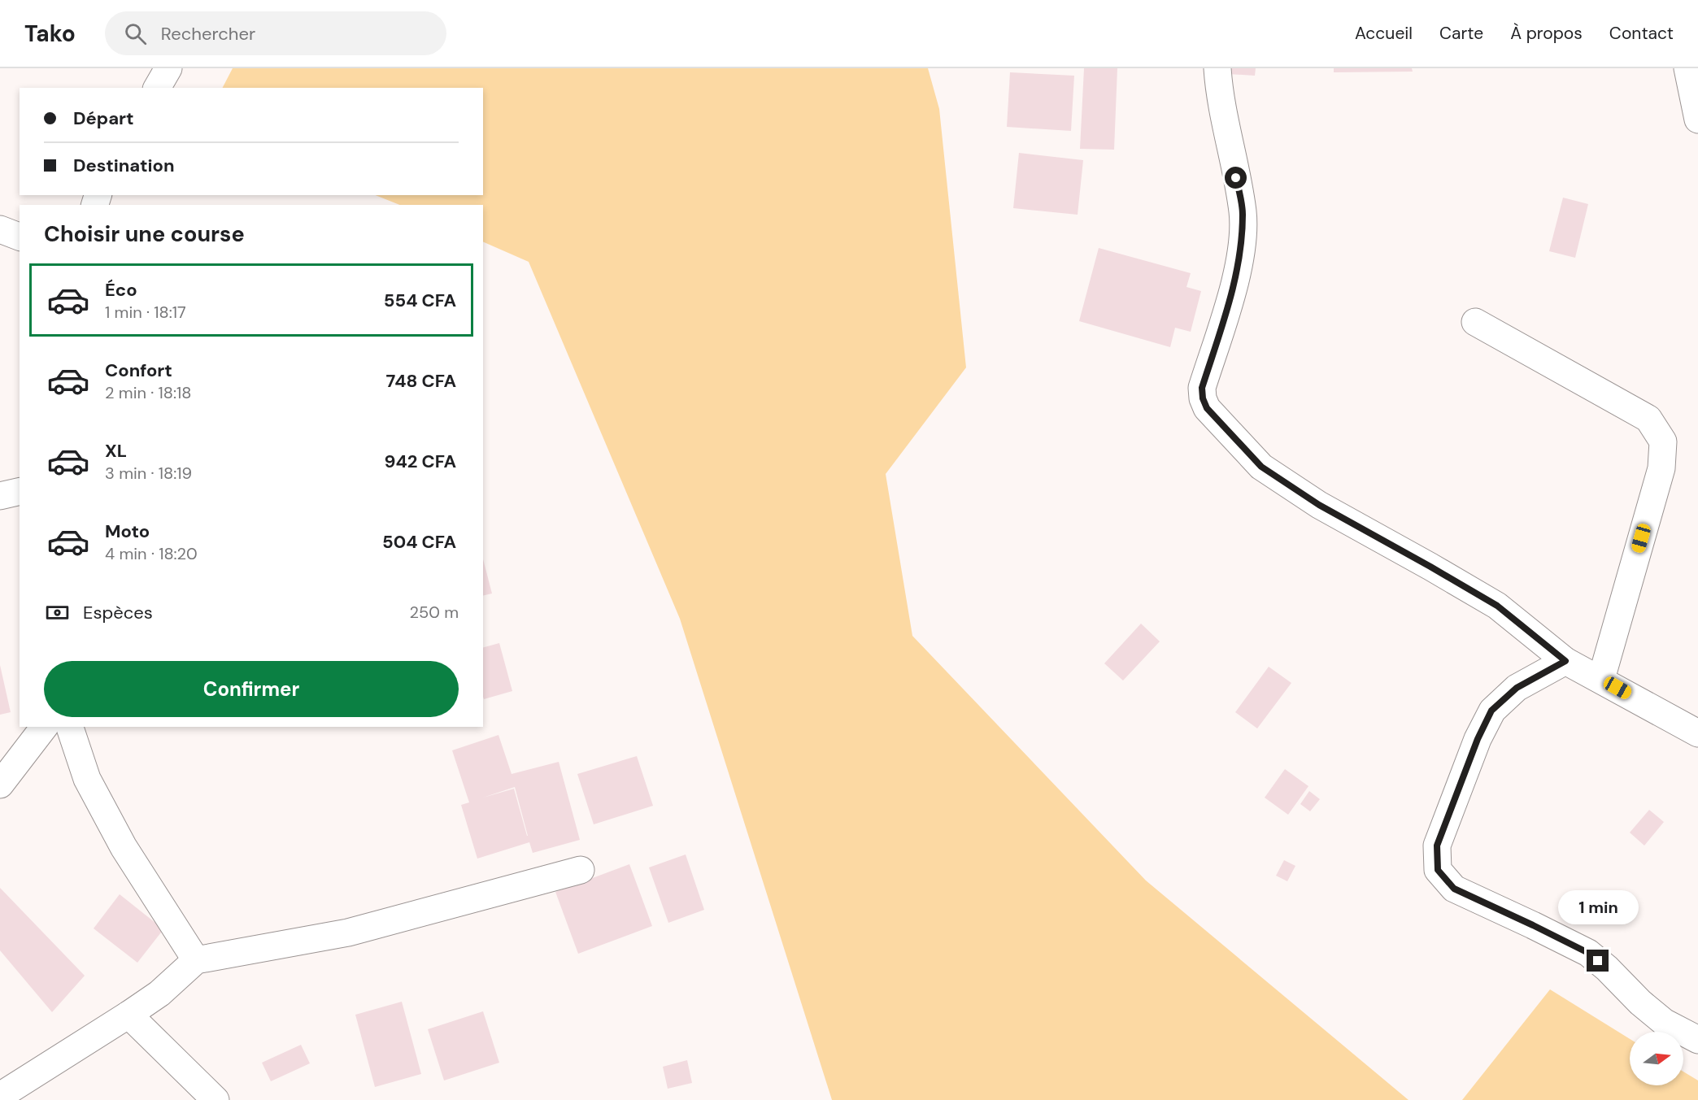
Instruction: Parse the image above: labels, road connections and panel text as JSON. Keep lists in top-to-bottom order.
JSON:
{
  "north": "right",
  "page": {
    "header": "Tako",
    "search": "Rechercher",
    "nav": [
      "Accueil",
      "Carte",
      "À propos",
      "Contact"
    ],
    "banner": ["Départ", "Destination"],
    "heading": "Choisir une course",
    "list": [
      {
        "name": "Éco",
        "note": "1 min · 18:17",
        "value": "554 CFA"
      },
      {
        "name": "Confort",
        "note": "2 min · 18:18",
        "value": "748 CFA"
      },
      {
        "name": "XL",
        "note": "3 min · 18:19",
        "value": "942 CFA"
      },
      {
        "name": "Moto",
        "note": "4 min · 18:20",
        "value": "504 CFA"
      }
    ],
    "pay": ["Espèces", "250 m"],
    "buttons": "Confirmer",
    "bubble": "1 min"
  }
}
